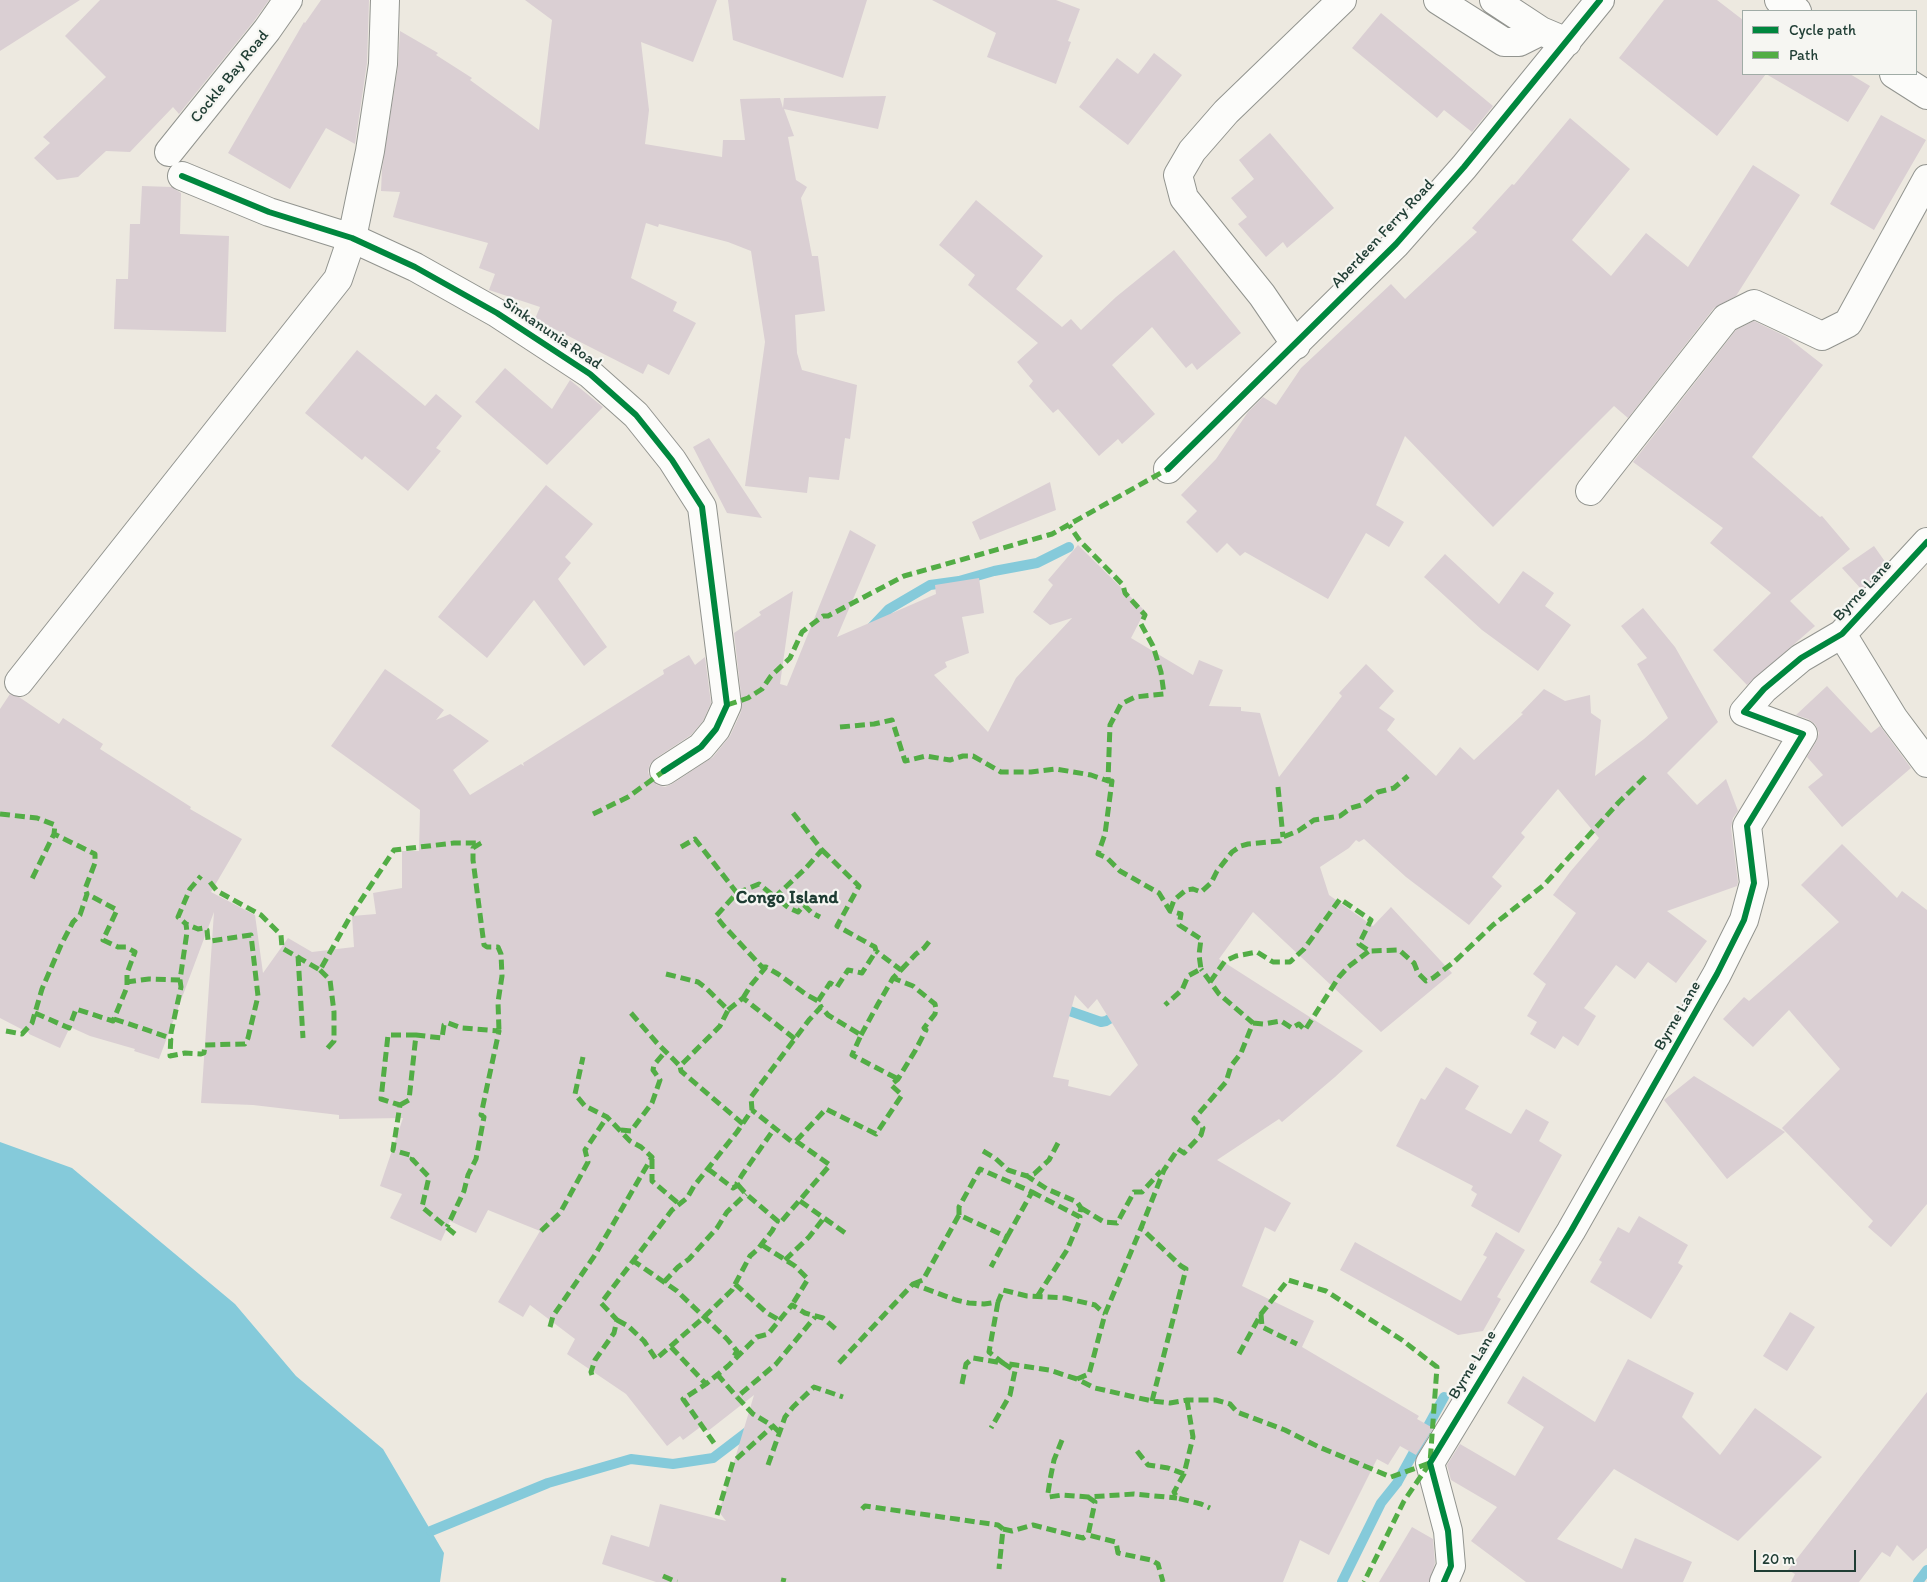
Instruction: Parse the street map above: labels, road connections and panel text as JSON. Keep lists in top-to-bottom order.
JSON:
{
  "streets": {
    "street": [
      "Cockle Bay Road",
      "Aberdeen Ferry Road",
      "Sinkanunia Road",
      "Byrne Lane"
    ]
  },
  "crossings": [
    ["Cockle Bay Road", "Sinkanunia Road"]
  ],
  "districts": ["Congo Island"],
  "legend": ["Cycle path", "Path"],
  "scale_bar": "20 m"
}
